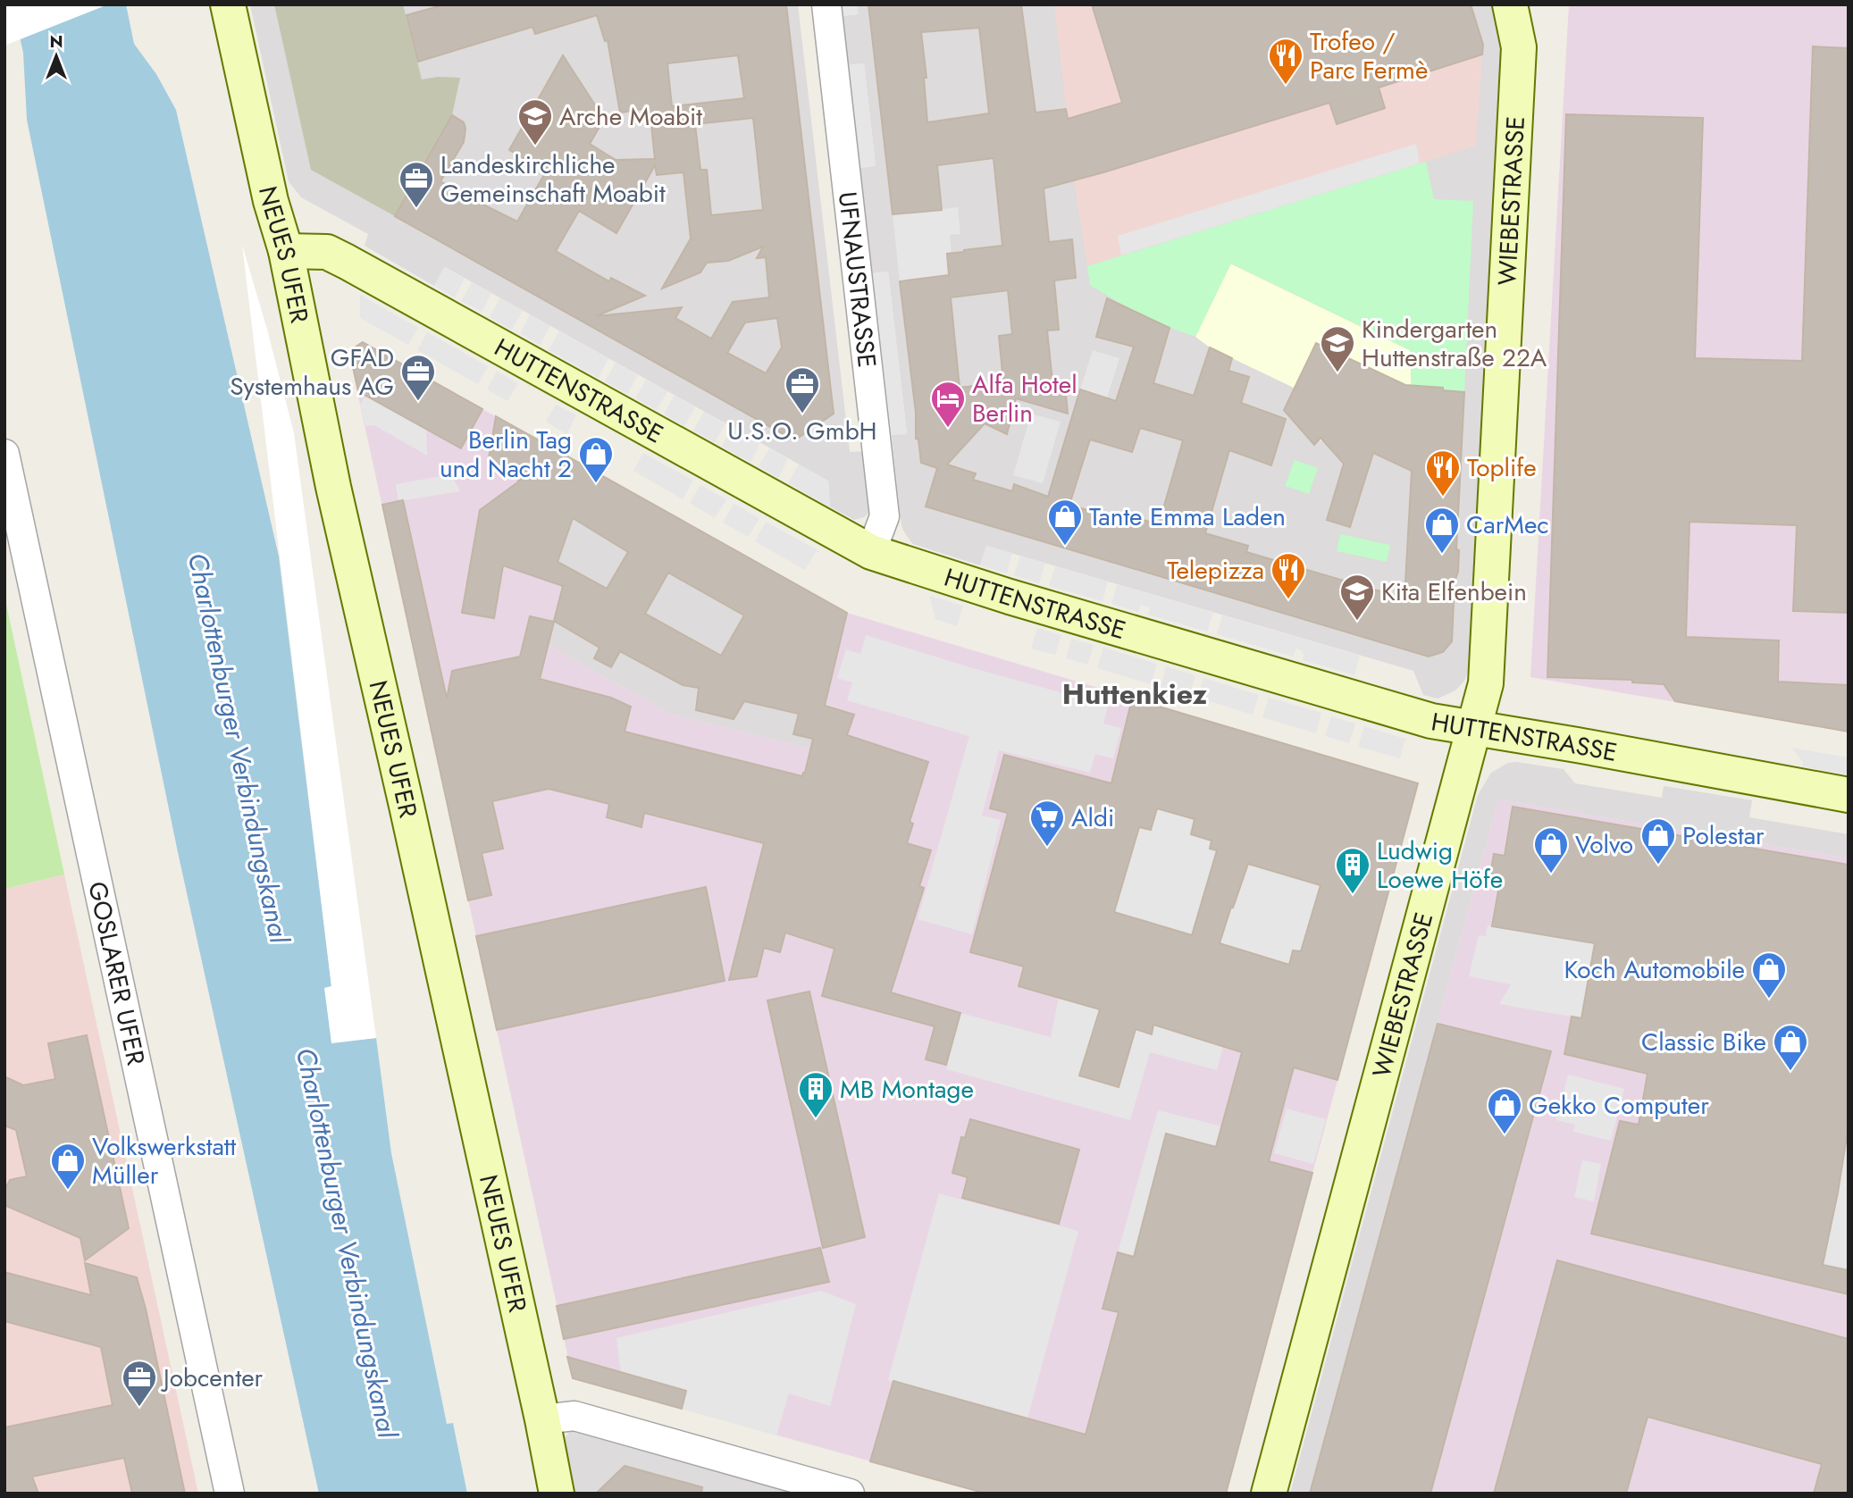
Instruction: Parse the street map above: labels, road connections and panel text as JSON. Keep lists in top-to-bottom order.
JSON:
{
  "streets": {
    "street": [
      "WIEBESTRASSE",
      "NEUES UFER",
      "UFNAUSTRASSE",
      "HUTTENSTRASSE",
      "GOSLARER UFER"
    ]
  },
  "crossings": [
    ["WIEBESTRASSE", "HUTTENSTRASSE"],
    ["NEUES UFER", "HUTTENSTRASSE"],
    ["UFNAUSTRASSE", "HUTTENSTRASSE"]
  ],
  "districts": ["Huttenkiez"],
  "water": ["Charlottenburger Verbindungskanal"],
  "places": {
    "restaurant": ["Trofeo / Parc Fermè", "Toplife", "Telepizza"],
    "school or university": ["Arche Moabit", "Kindergarten Huttenstraße 22A", "Kita Elfenbein"],
    "office": [
      "Landeskirchliche Gemeinschaft Moabit",
      "GFAD Systemhaus AG",
      "U.S.O. GmbH",
      "Jobcenter"
    ],
    "hotel": ["Alfa Hotel Berlin"],
    "shop": [
      "Berlin Tag und Nacht 2",
      "Tante Emma Laden",
      "CarMec",
      "Polestar",
      "Volvo",
      "Koch Automobile",
      "Classic Bike",
      "Gekko Computer",
      "Volkswerkstatt Müller"
    ],
    "supermarket": ["Aldi"],
    "building": ["Ludwig Loewe Höfe", "MB Montage"]
  },
  "north": "top"
}
